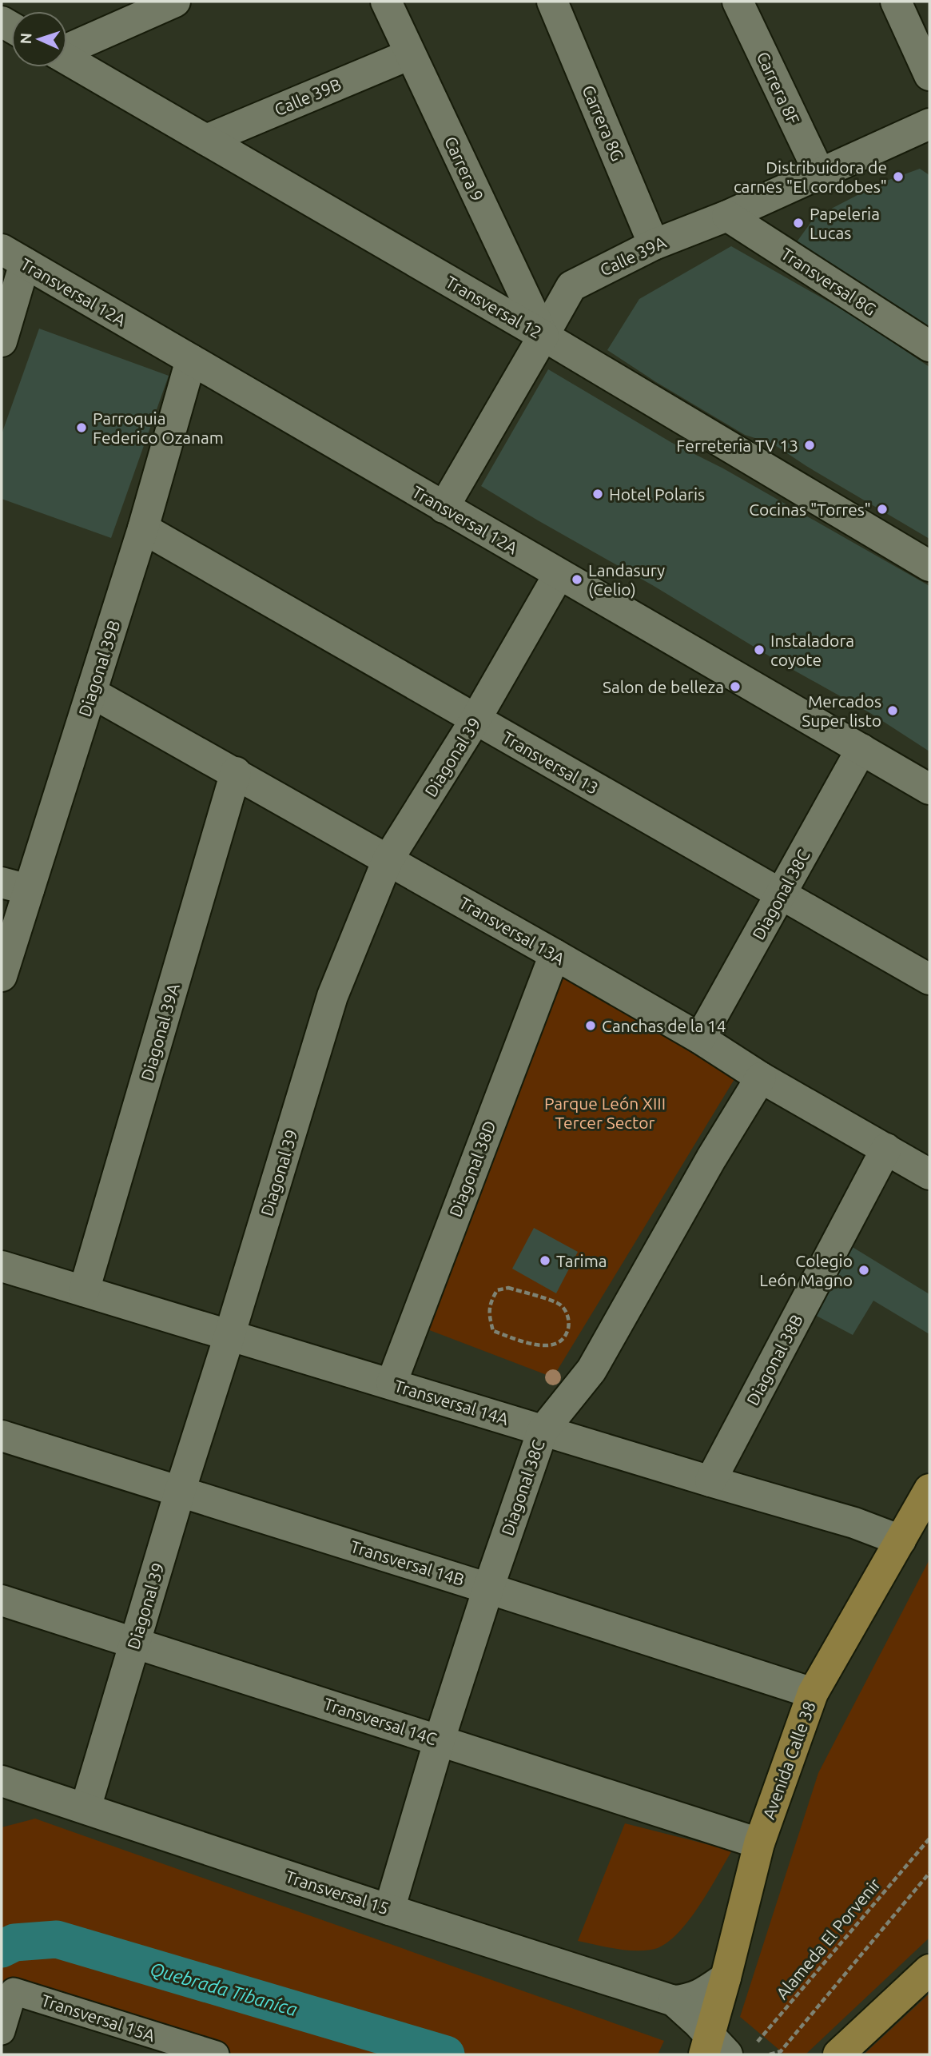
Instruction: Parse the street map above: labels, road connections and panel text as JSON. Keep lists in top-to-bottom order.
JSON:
{
  "streets": {
    "main road": ["Avenida Calle 38"],
    "street": [
      "Carrera 8F",
      "Calle 39B",
      "Carrera 8G",
      "Carrera 9",
      "Calle 39A",
      "Transversal 8G",
      "Transversal 12A",
      "Transversal 12",
      "Diagonal 39B",
      "Diagonal 39",
      "Transversal 13",
      "Diagonal 38C",
      "Transversal 13A",
      "Diagonal 39A",
      "Diagonal 38D",
      "Diagonal 38B",
      "Transversal 14A",
      "Transversal 14B",
      "Transversal 14C",
      "Transversal 15",
      "Transversal 15A"
    ],
    "path": ["Alameda El Porvenir"]
  },
  "crossings": [
    ["Carrera 8F", "Calle 39A"],
    ["Calle 39B", "Carrera 9"],
    ["Calle 39B", "Transversal 12"],
    ["Carrera 8G", "Calle 39A"],
    ["Carrera 9", "Calle 39A"],
    ["Carrera 9", "Transversal 12"],
    ["Calle 39A", "Transversal 8G"],
    ["Calle 39A", "Transversal 12A"],
    ["Calle 39A", "Transversal 12"],
    ["Transversal 12A", "Diagonal 39B"],
    ["Transversal 12A", "Diagonal 39"],
    ["Transversal 12A", "Diagonal 38C"],
    ["Diagonal 39B", "Transversal 13"],
    ["Diagonal 39B", "Transversal 13A"],
    ["Diagonal 39", "Transversal 13"],
    ["Diagonal 39", "Transversal 13A"],
    ["Diagonal 39", "Transversal 14A"],
    ["Diagonal 39", "Transversal 14B"],
    ["Diagonal 39", "Transversal 14C"],
    ["Diagonal 39", "Transversal 15"],
    ["Transversal 13", "Diagonal 38C"],
    ["Diagonal 38C", "Transversal 13A"],
    ["Diagonal 38C", "Transversal 14A"],
    ["Diagonal 38C", "Transversal 14B"],
    ["Diagonal 38C", "Transversal 14C"],
    ["Diagonal 38C", "Transversal 15"],
    ["Transversal 13A", "Diagonal 39A"],
    ["Transversal 13A", "Diagonal 38D"],
    ["Transversal 13A", "Diagonal 38B"],
    ["Diagonal 39A", "Transversal 14A"],
    ["Diagonal 38D", "Transversal 14A"],
    ["Diagonal 38B", "Transversal 14A"],
    ["Transversal 14A", "Avenida Calle 38"],
    ["Transversal 14B", "Avenida Calle 38"],
    ["Transversal 14C", "Avenida Calle 38"],
    ["Avenida Calle 38", "Alameda El Porvenir"]
  ],
  "water": ["Quebrada Tibaníca"],
  "parks": ["Parque León XIII Tercer Sector"],
  "places": [
    "Distribuidora de carnes \"El cordobes\"",
    "Papeleria Lucas",
    "Parroquia Federico Ozanam",
    "Ferreteria TV 13",
    "Hotel Polaris",
    "Cocinas \"Torres\"",
    "Landasury (Celio)",
    "Instaladora coyote",
    "Salon de belleza",
    "Mercados Super listo",
    "Canchas de la 14",
    "Tarima",
    "Colegio León Magno"
  ],
  "north": "left"
}
